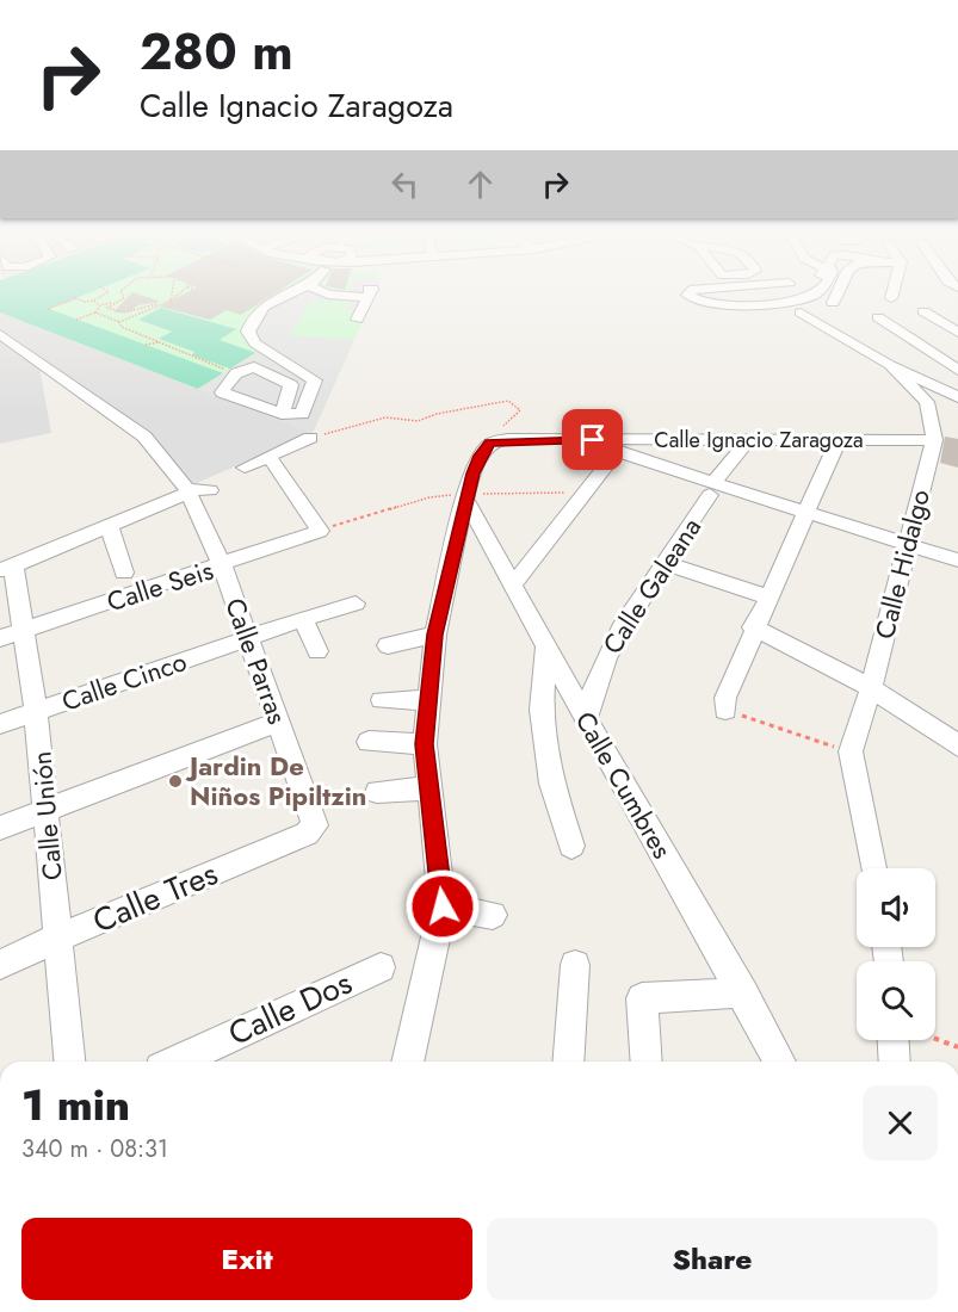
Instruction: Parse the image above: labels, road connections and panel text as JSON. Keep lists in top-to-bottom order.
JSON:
{
  "streets": {
    "street": [
      "Calle Ignacio Zaragoza",
      "Calle Hidalgo",
      "Calle Seis",
      "Calle Galeana",
      "Calle Parras",
      "Calle Cinco",
      "Calle Cumbres",
      "Calle Unión",
      "Calle Tres",
      "Calle Dos"
    ]
  },
  "crossings": [
    ["Calle Ignacio Zaragoza", "Calle Hidalgo"],
    ["Calle Ignacio Zaragoza", "Calle Galeana"],
    ["Calle Seis", "Calle Parras"],
    ["Calle Seis", "Calle Unión"],
    ["Calle Galeana", "Calle Cumbres"],
    ["Calle Parras", "Calle Cinco"],
    ["Calle Parras", "Calle Tres"],
    ["Calle Cinco", "Calle Unión"],
    ["Calle Unión", "Calle Tres"]
  ],
  "places": ["Jardin De Niños Pipiltzin"],
  "page": {
    "turn": ["280 m", "Calle Ignacio Zaragoza"],
    "heading": ["1 min", "340 m · 08:31"],
    "buttons": ["Exit", "Share"]
  }
}
